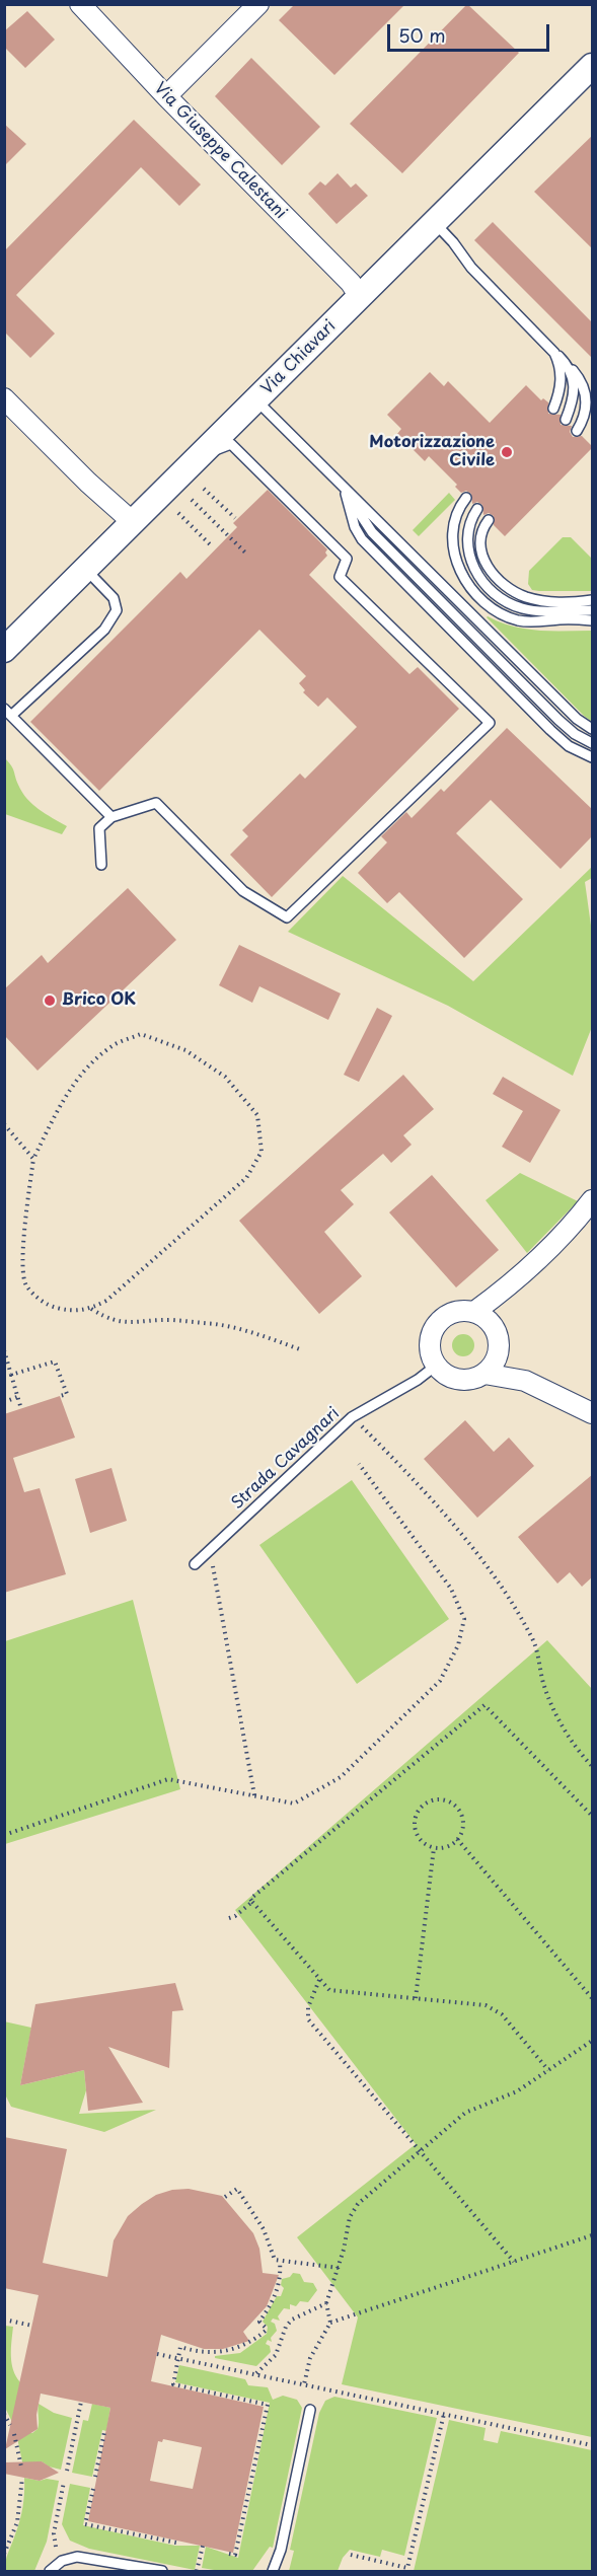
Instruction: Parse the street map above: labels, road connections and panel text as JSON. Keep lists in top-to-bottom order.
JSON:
{
  "streets": {
    "street": ["Via Giuseppe Calestani", "Via Chiavari"],
    "lane": ["Strada Cavagnari"]
  },
  "crossings": [
    ["Via Giuseppe Calestani", "Via Chiavari"]
  ],
  "places": ["Motorizzazione Civile", "Brico OK"],
  "scale_bar": "50 m"
}
